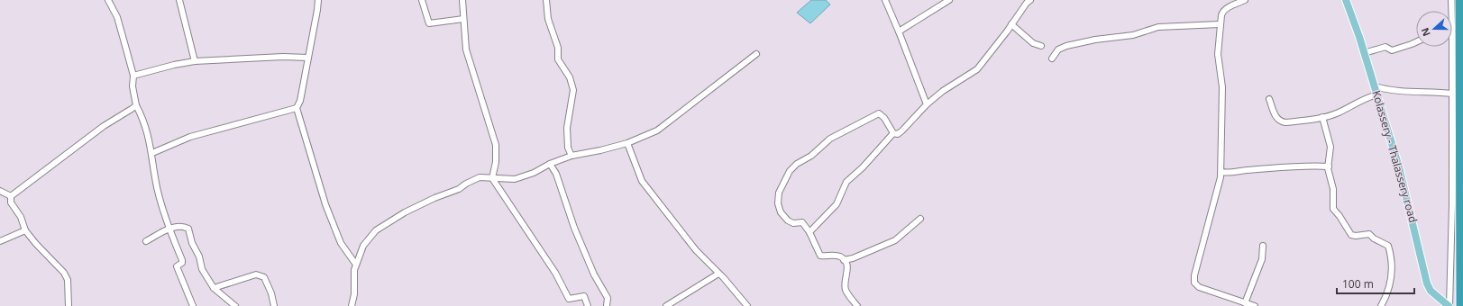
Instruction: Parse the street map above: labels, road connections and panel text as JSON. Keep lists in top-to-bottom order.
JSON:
{
  "streets": {
    "main road": ["Kolassery - Thalassery road"]
  },
  "scale_bar": "100 m",
  "north": "left"
}
